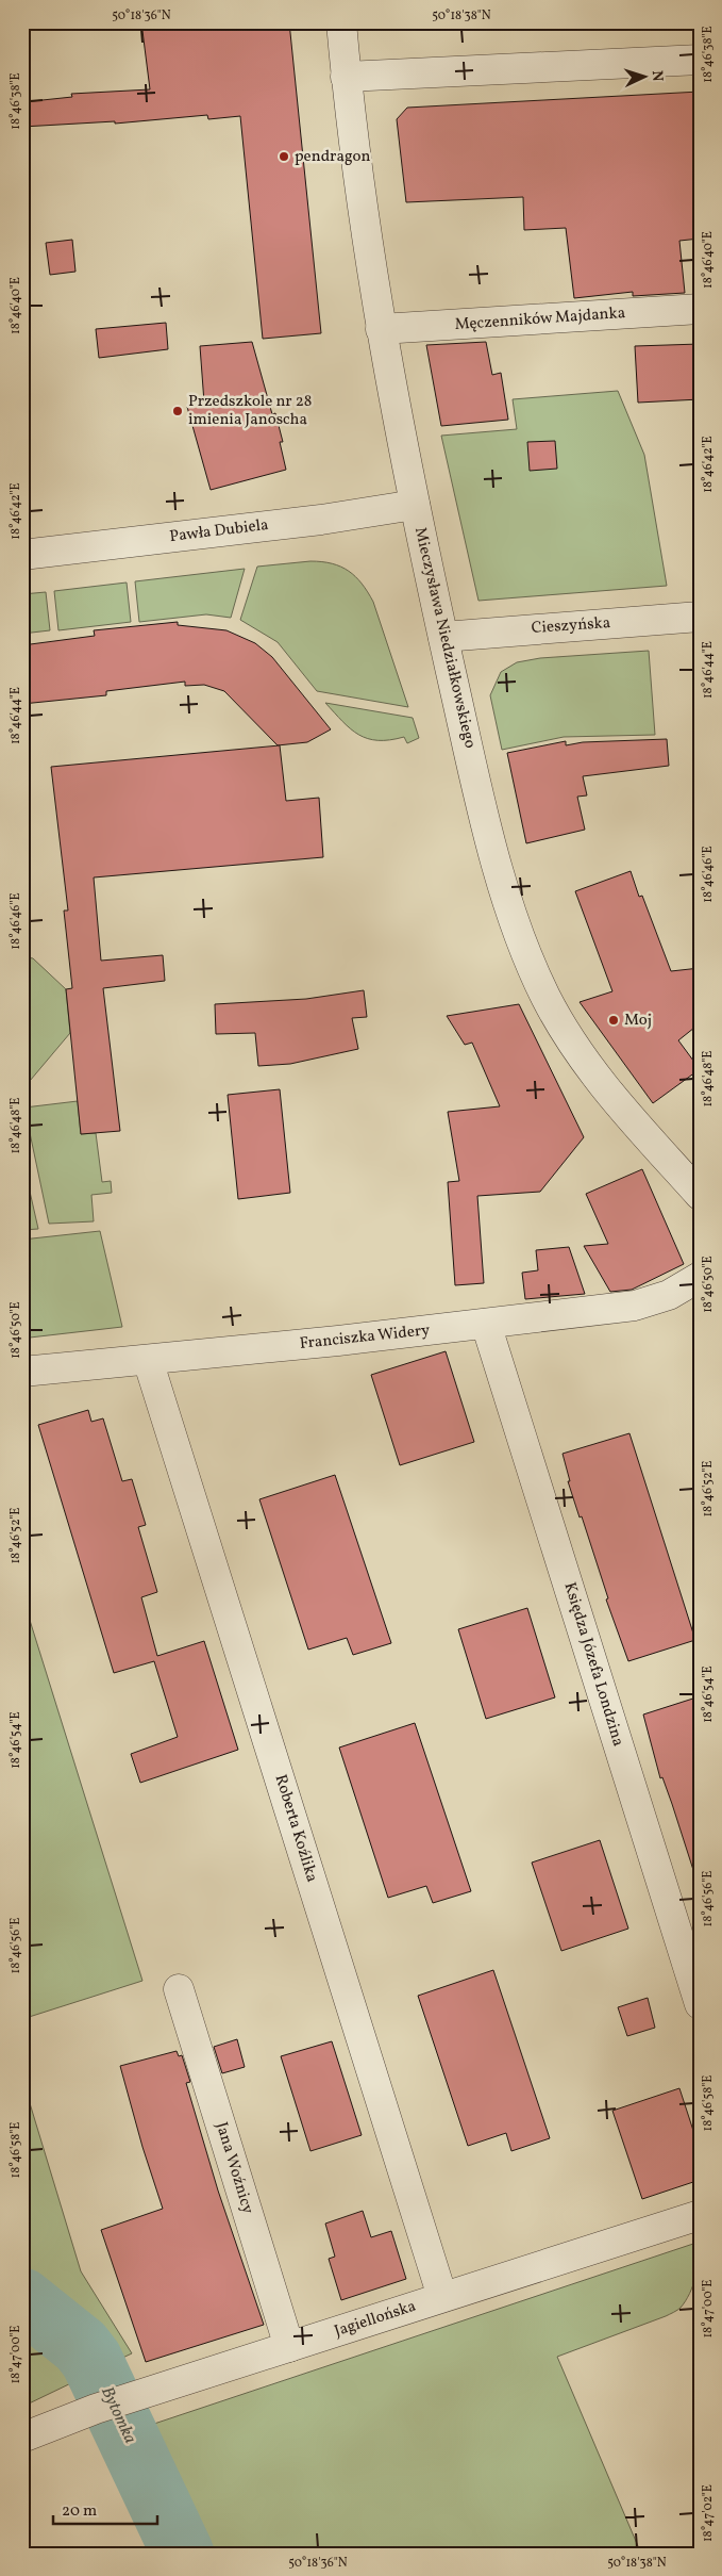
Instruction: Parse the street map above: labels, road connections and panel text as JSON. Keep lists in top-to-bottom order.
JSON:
{
  "streets": {
    "street": [
      "Męczenników Majdanka",
      "Pawła Dubiela",
      "Cieszyńska",
      "Mieczysława Niedziałkowskiego",
      "Franciszka Widery",
      "Księdza Józefa Londzina",
      "Roberta Koźlika",
      "Jana Woźnicy",
      "Jagiellońska"
    ]
  },
  "crossings": [
    ["Męczenników Majdanka", "Mieczysława Niedziałkowskiego"],
    ["Pawła Dubiela", "Mieczysława Niedziałkowskiego"],
    ["Cieszyńska", "Mieczysława Niedziałkowskiego"],
    ["Franciszka Widery", "Księdza Józefa Londzina"],
    ["Franciszka Widery", "Roberta Koźlika"],
    ["Roberta Koźlika", "Jagiellońska"],
    ["Jana Woźnicy", "Jagiellońska"]
  ],
  "water": ["Bytomka"],
  "places": ["pendragon", "Przedszkole nr 28 imienia Janoscha", "Moj"],
  "scale_bar": "20 m",
  "north": "right",
  "coordinates": [
    "50°18'36\"N",
    "50°18'38\"N",
    "18°46'38\"E",
    "18°46'40\"E",
    "18°46'42\"E",
    "18°46'44\"E",
    "18°46'46\"E",
    "18°46'48\"E",
    "18°46'50\"E",
    "18°46'52\"E",
    "18°46'54\"E",
    "18°46'56\"E",
    "18°46'58\"E",
    "18°47'00\"E",
    "18°47'02\"E"
  ]
}
